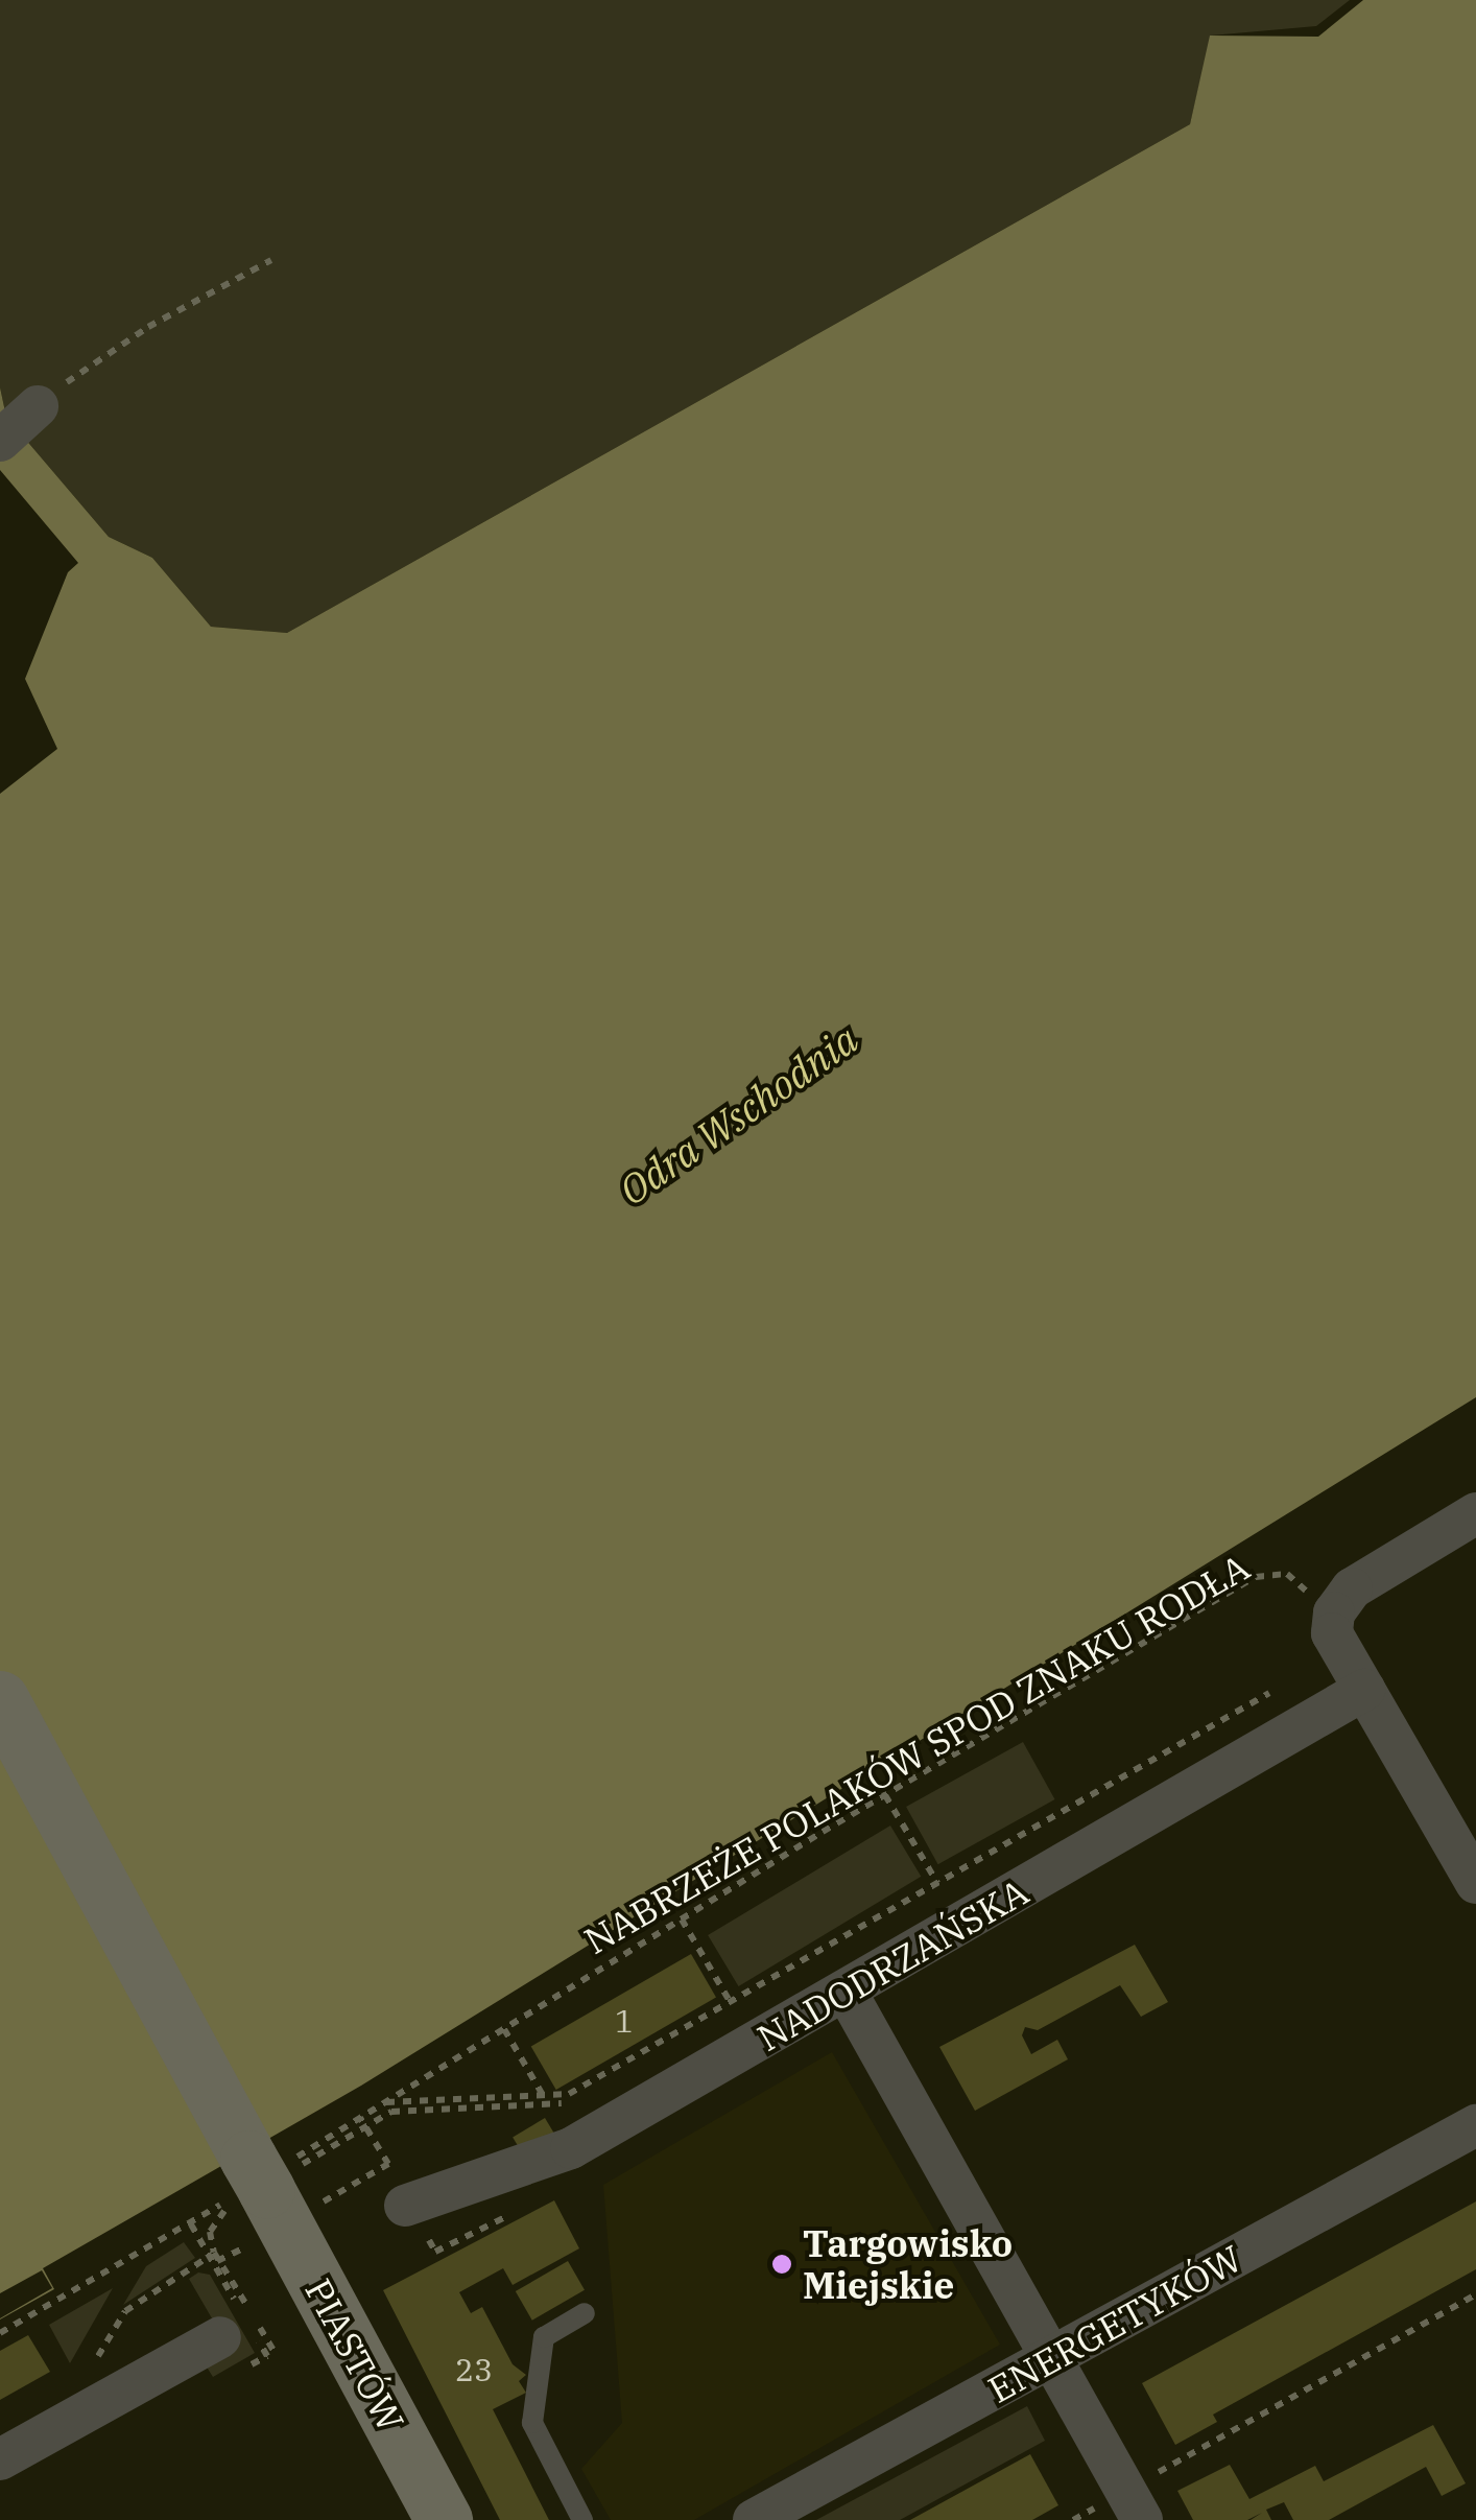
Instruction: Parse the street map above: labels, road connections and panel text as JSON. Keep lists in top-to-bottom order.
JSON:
{
  "streets": {
    "main road": ["PIASTÓW"],
    "street": ["NADODRZAŃSKA", "ENERGETYKÓW"],
    "path": ["NABRZEŻE POLAKÓW SPOD ZNAKU RODŁA"]
  },
  "crossings": [
    ["NABRZEŻE POLAKÓW SPOD ZNAKU RODŁA", "PIASTÓW"]
  ],
  "water": ["Odra Wschodnia"],
  "places": ["Targowisko Miejskie"],
  "house_numbers": ["1", "23"]
}
